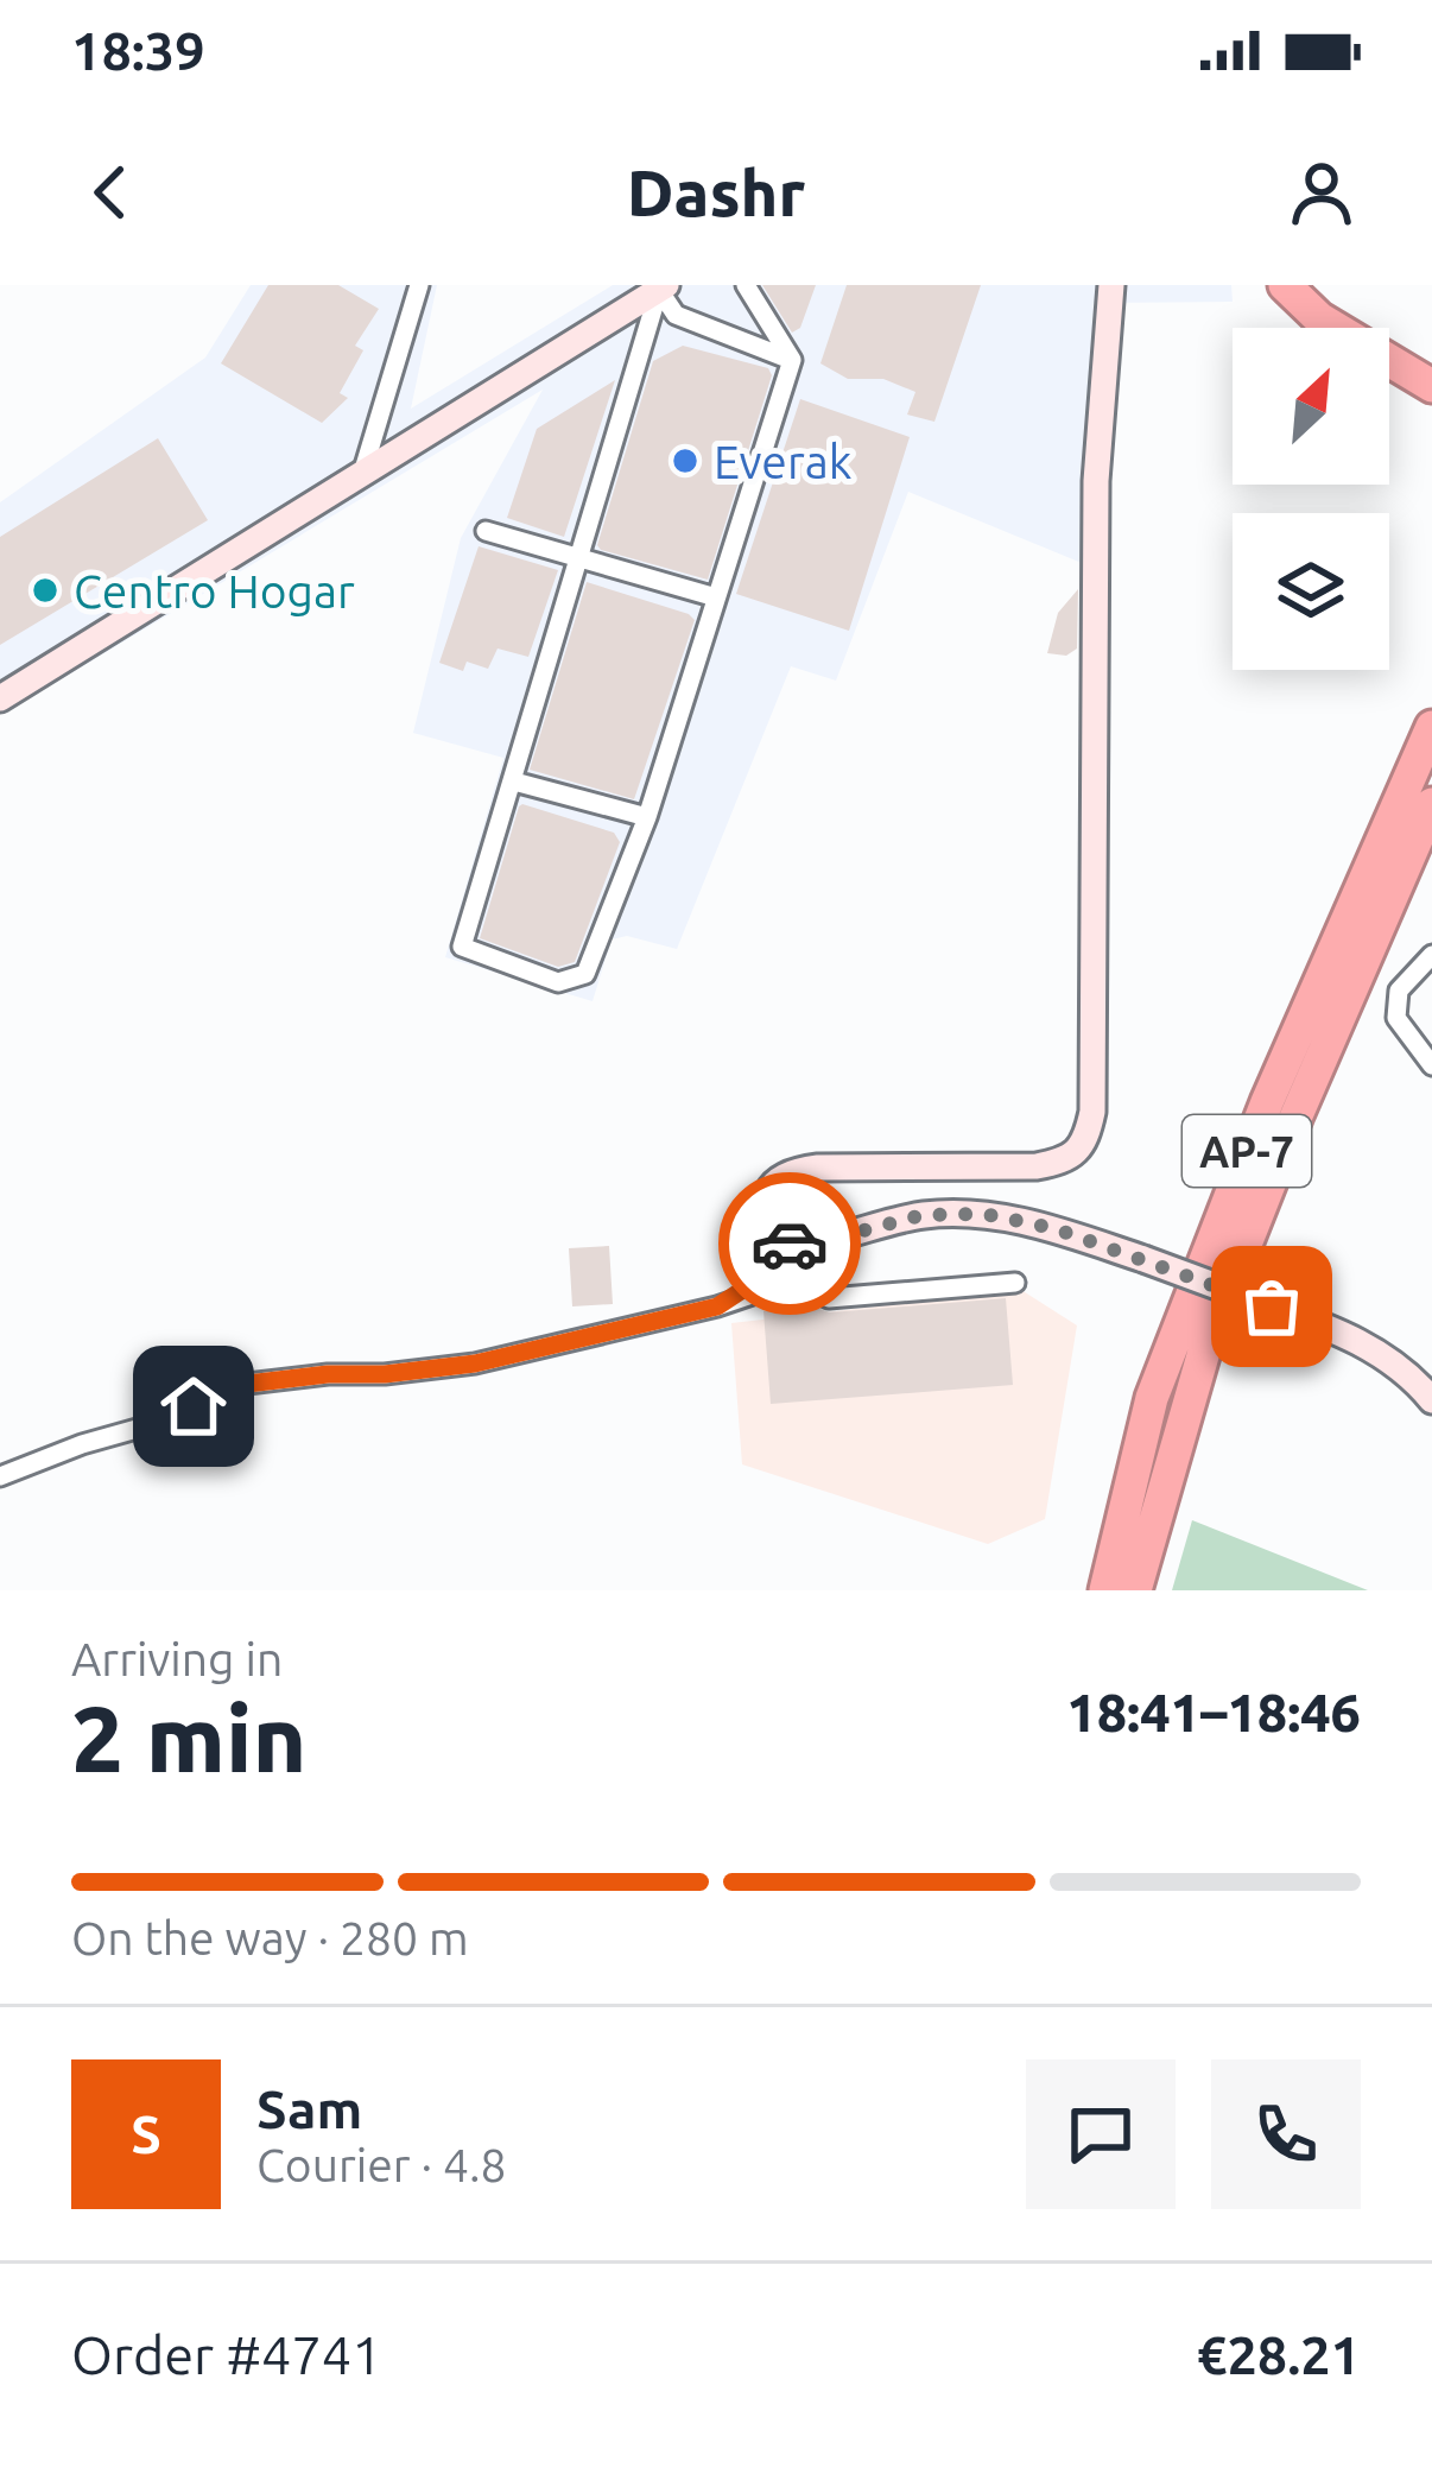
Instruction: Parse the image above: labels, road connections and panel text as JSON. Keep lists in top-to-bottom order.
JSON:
{
  "streets": {
    "highway": ["AP-7"]
  },
  "places": ["Everak", "Centro Hogar"],
  "north": "top right",
  "page": {
    "status": "18:39",
    "header": "Dashr",
    "heading": ["2 min", "Arriving in", "18:41–18:46"],
    "panel": [
      "Sam",
      "Courier · 4.8",
      "Order #4741",
      "€28.21"
    ],
    "bar": "On the way · 280 m",
    "round": "S"
  }
}
